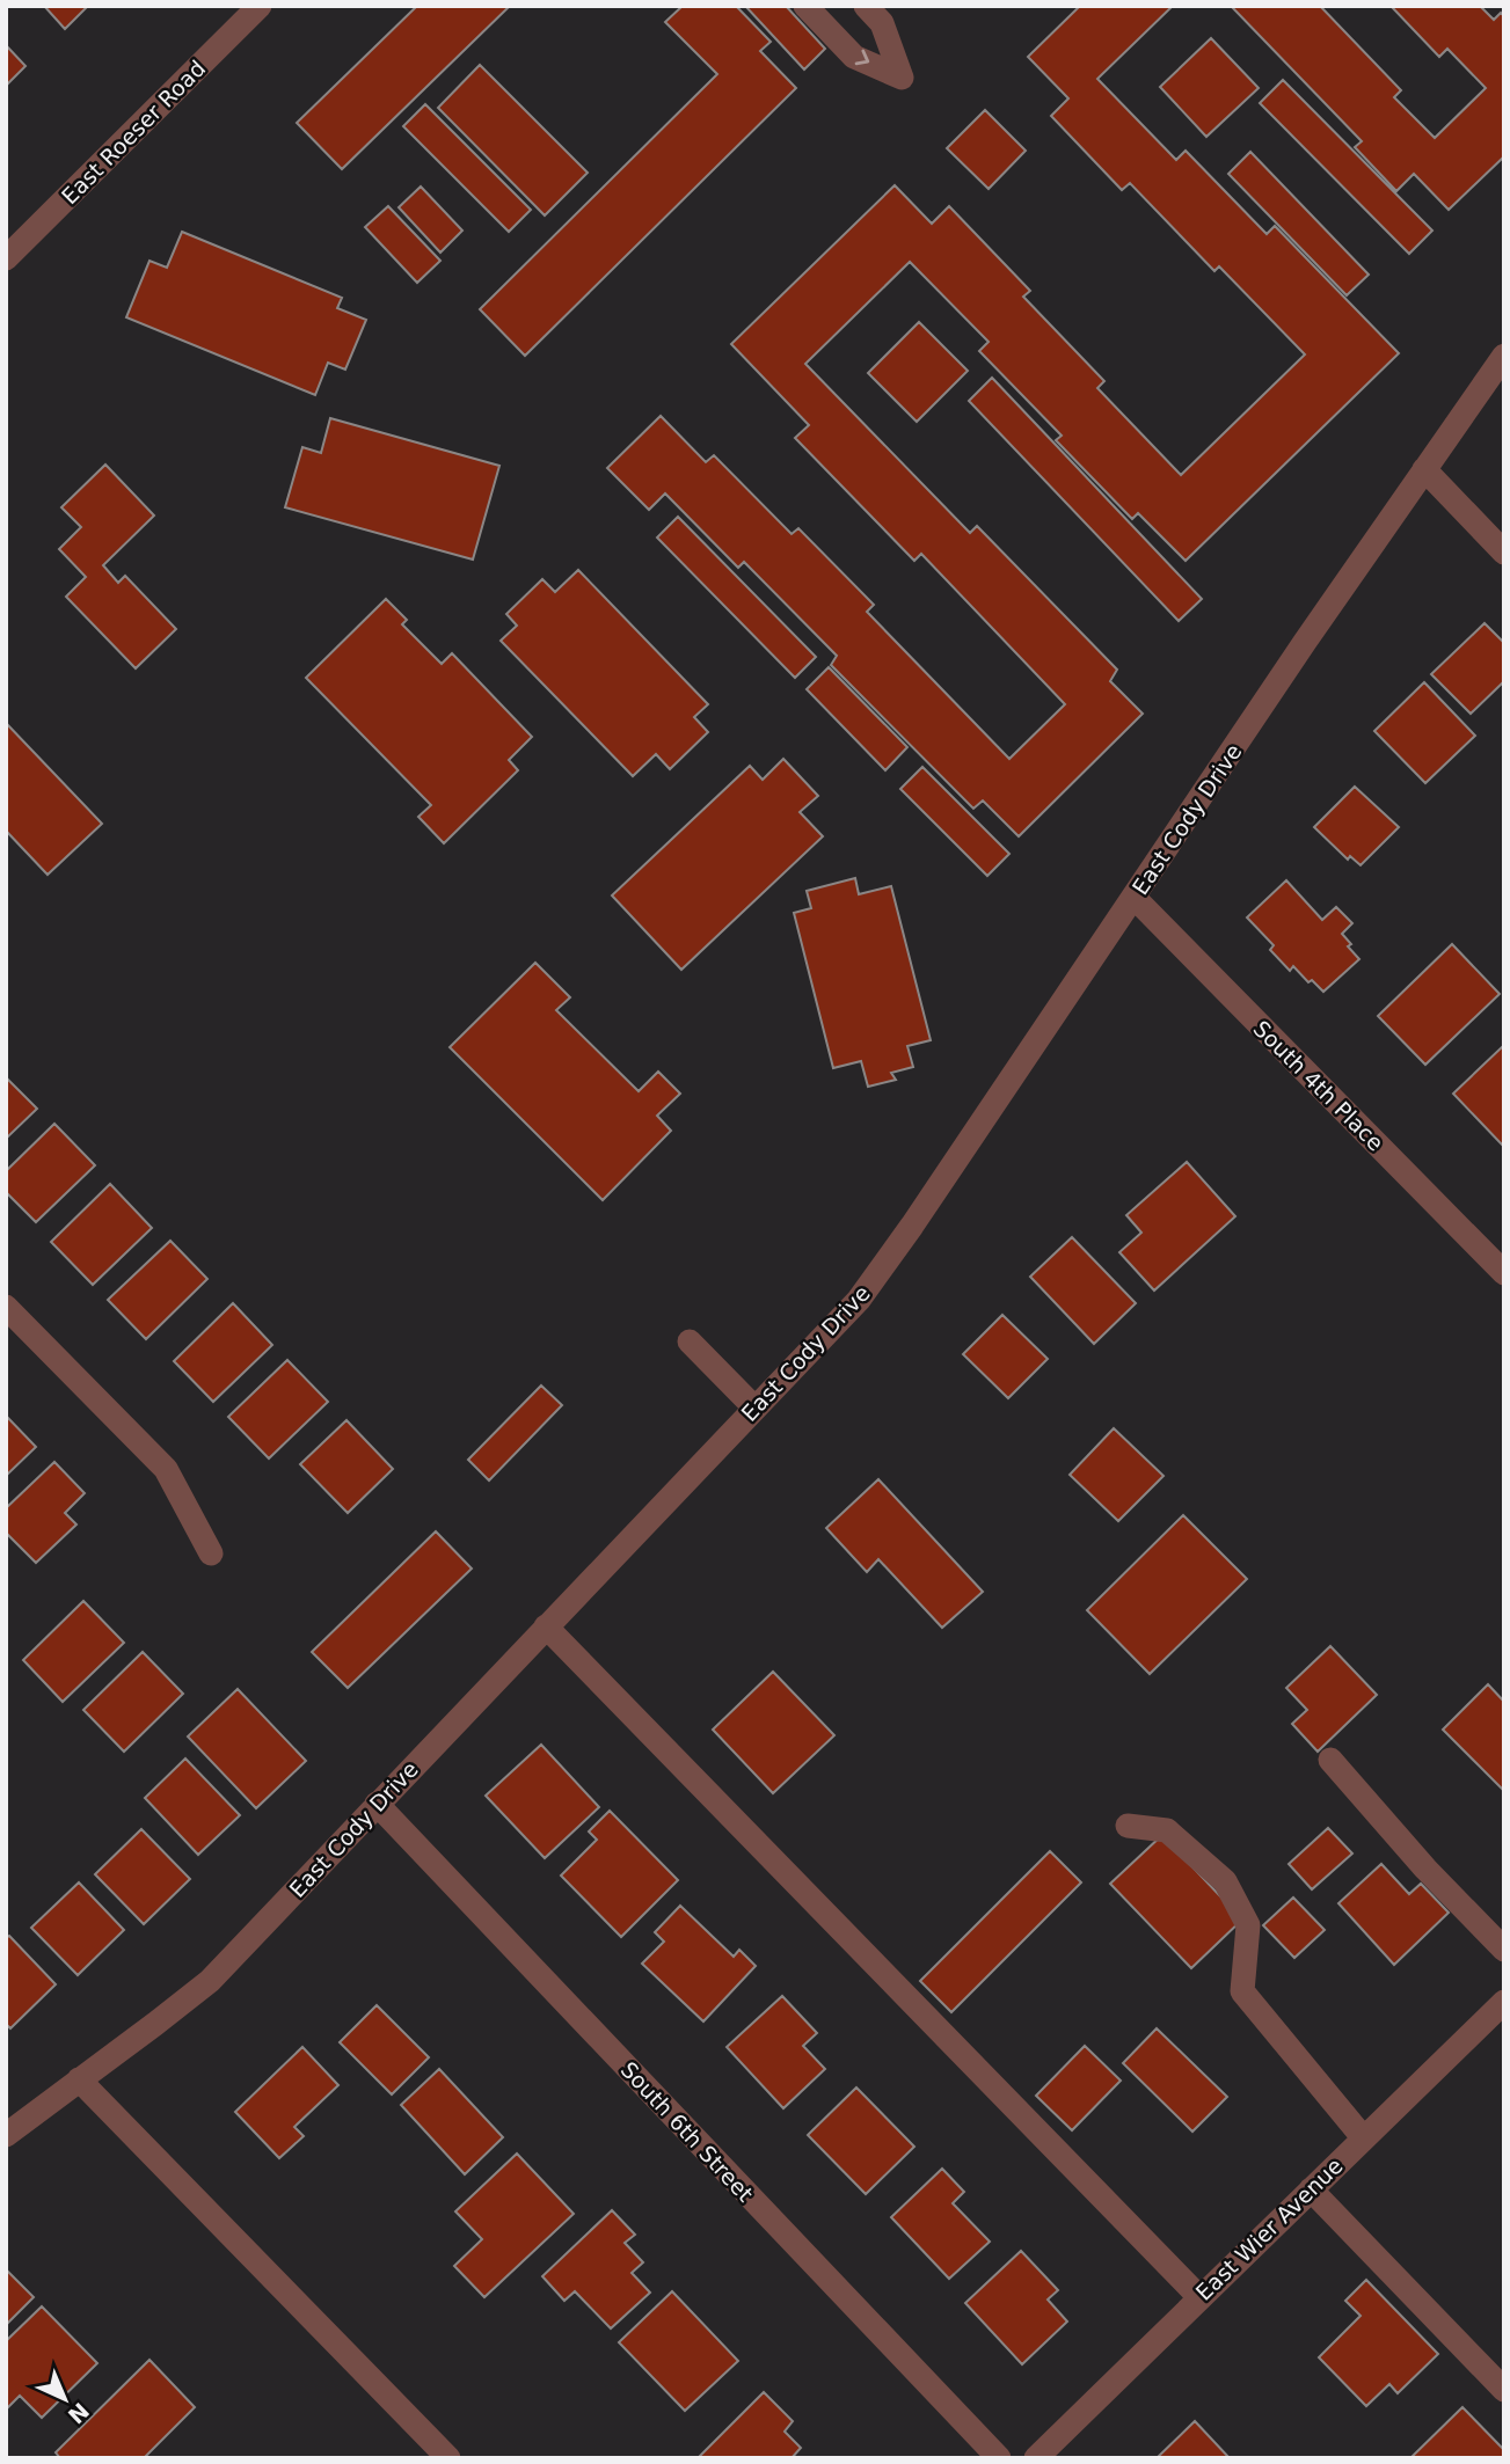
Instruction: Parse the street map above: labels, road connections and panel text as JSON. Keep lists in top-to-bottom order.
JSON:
{
  "streets": {
    "street": [
      "East Roeser Road",
      "East Cody Drive",
      "South 4th Place",
      "South 6th Street",
      "East Wier Avenue"
    ]
  },
  "crossings": [
    ["East Cody Drive", "South 4th Place"],
    ["East Cody Drive", "South 6th Street"]
  ],
  "north": "bottom right"
}
